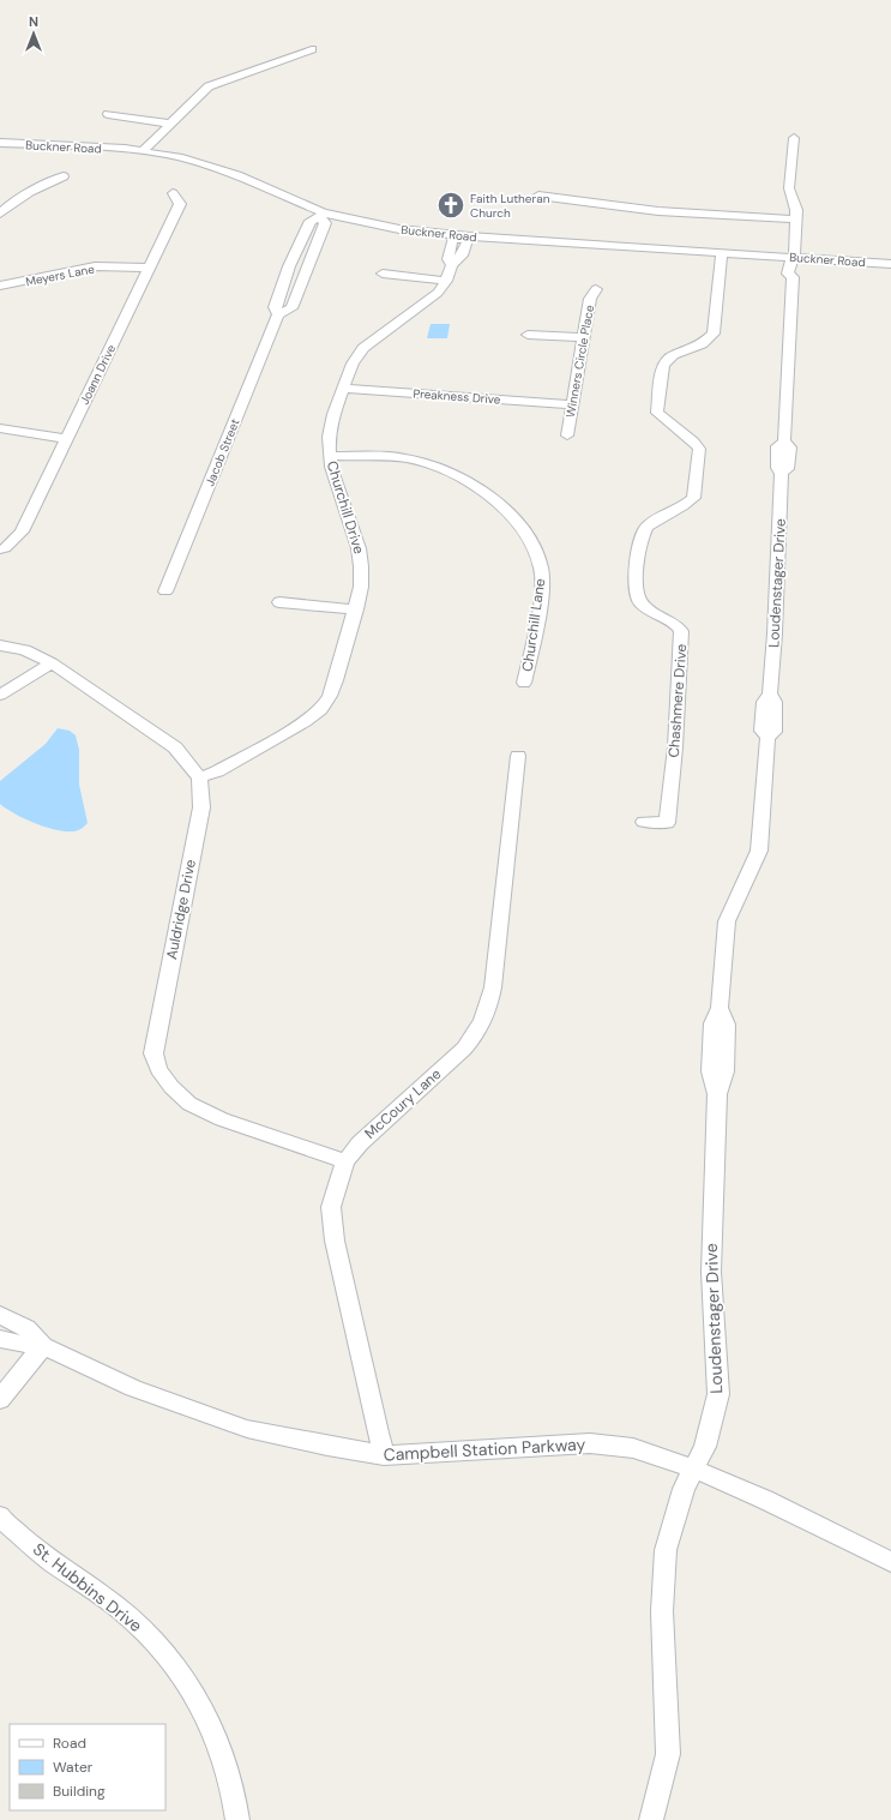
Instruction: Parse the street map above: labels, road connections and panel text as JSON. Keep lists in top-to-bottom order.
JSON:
{
  "streets": {
    "street": [
      "Buckner Road",
      "Meyers Lane",
      "Winners Circle Place",
      "Joann Drive",
      "Preakness Drive",
      "Jacob Street",
      "Churchill Drive",
      "Loudenstager Drive",
      "Churchill Lane",
      "Chashmere Drive",
      "Auldridge Drive",
      "McCoury Lane",
      "Campbell Station Parkway",
      "St. Hubbins Drive"
    ]
  },
  "crossings": [
    ["Buckner Road", "Jacob Street"],
    ["Buckner Road", "Churchill Drive"],
    ["Buckner Road", "Loudenstager Drive"],
    ["Buckner Road", "Chashmere Drive"],
    ["Meyers Lane", "Joann Drive"],
    ["Winners Circle Place", "Preakness Drive"],
    ["Preakness Drive", "Churchill Drive"],
    ["Churchill Drive", "Churchill Lane"],
    ["Churchill Drive", "Auldridge Drive"],
    ["Loudenstager Drive", "Campbell Station Parkway"],
    ["Auldridge Drive", "McCoury Lane"],
    ["McCoury Lane", "Campbell Station Parkway"]
  ],
  "places": {
    "church": ["Faith Lutheran Church"]
  },
  "legend": ["Road", "Water", "Building"],
  "north": "top"
}
